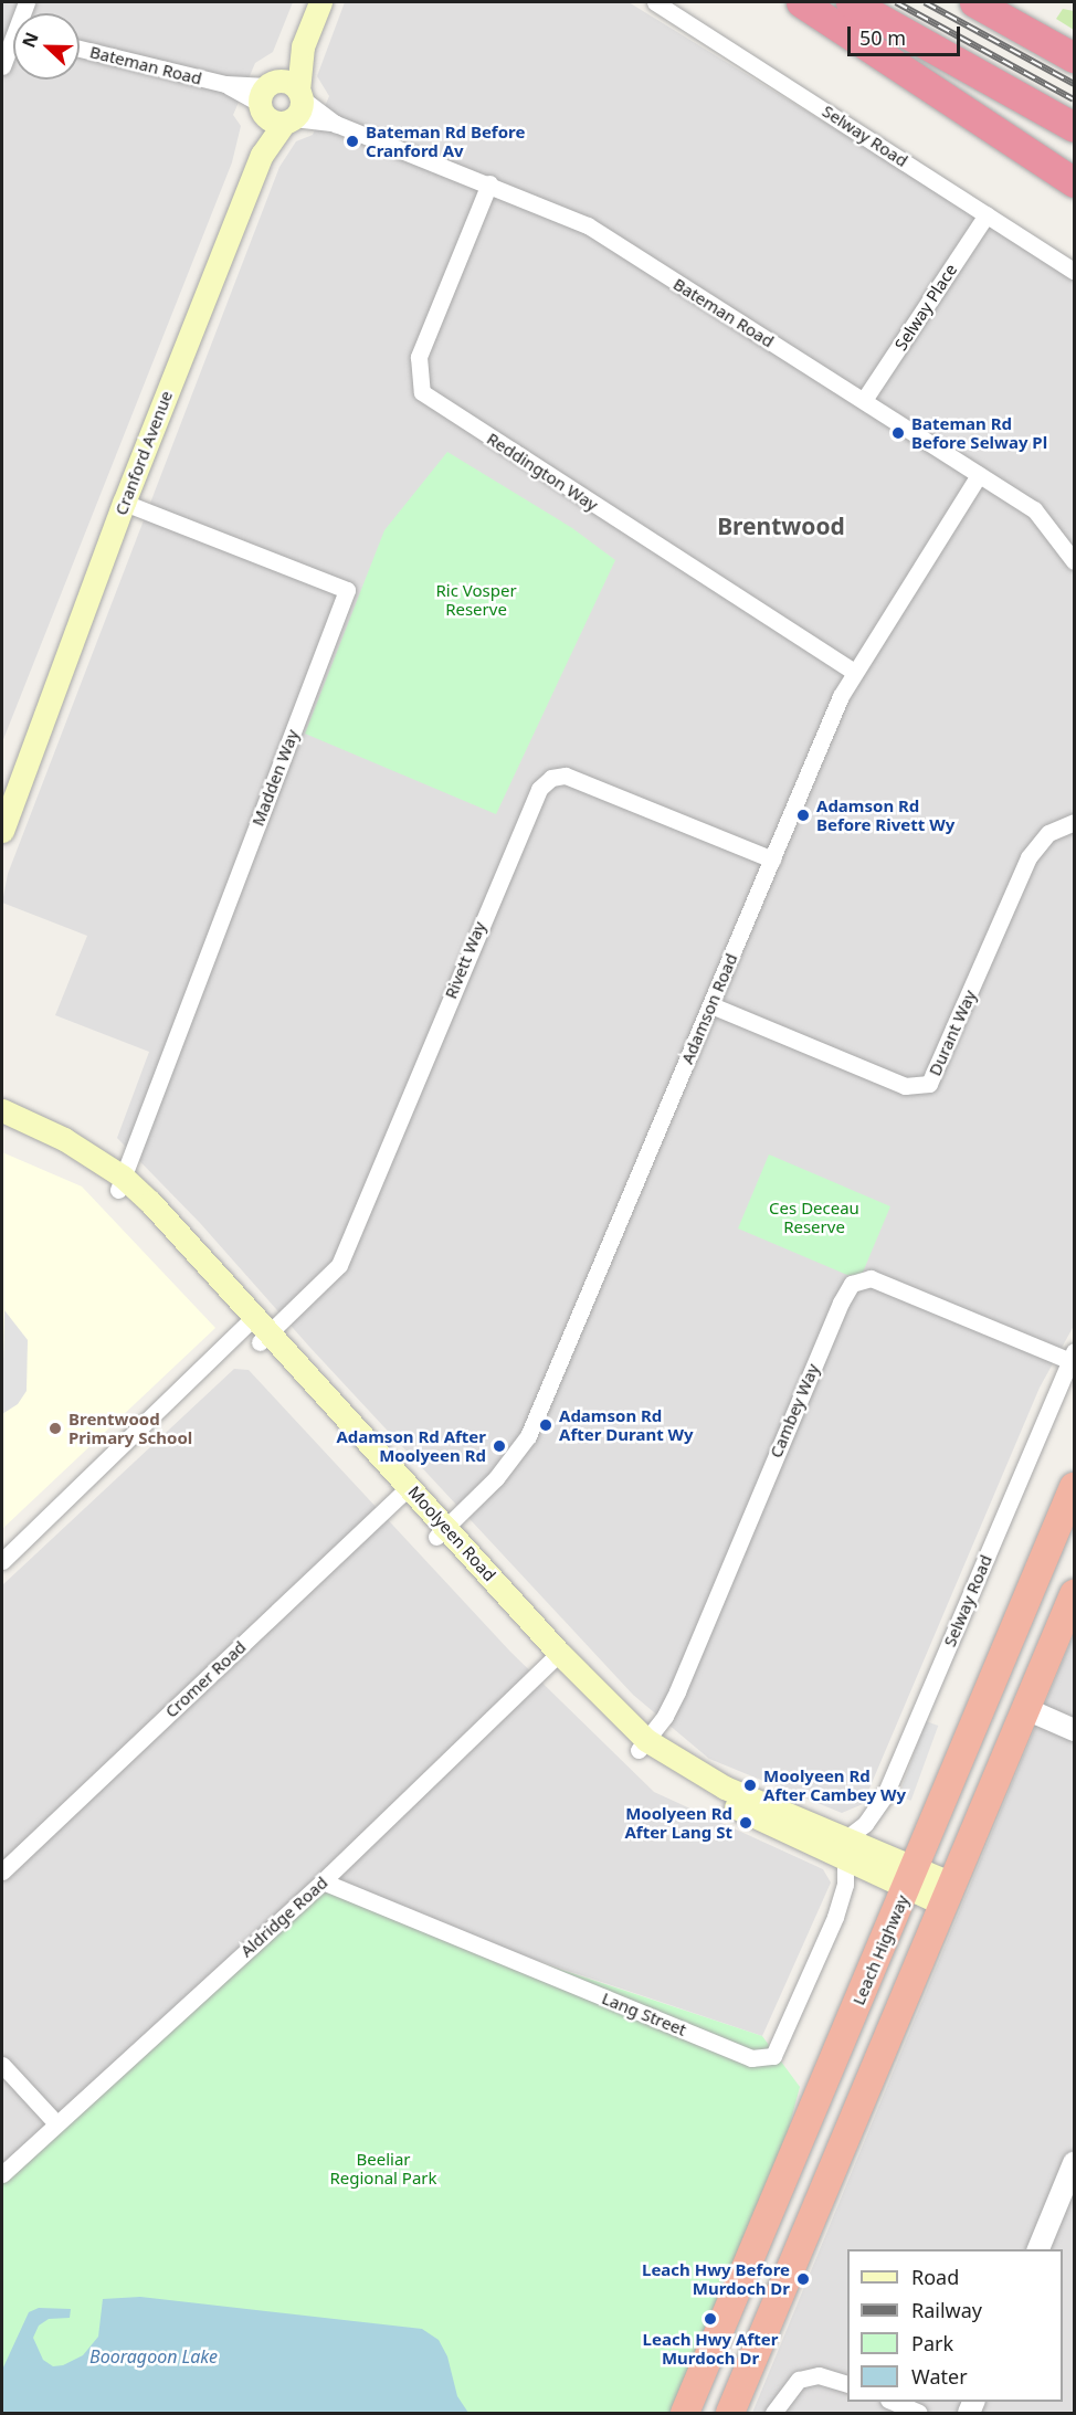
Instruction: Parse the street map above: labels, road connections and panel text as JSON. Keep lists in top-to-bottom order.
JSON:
{
  "streets": {
    "highway": ["Leach Highway"],
    "main road": ["Cranford Avenue", "Moolyeen Road"],
    "street": [
      "Bateman Road",
      "Selway Road",
      "Selway Place",
      "Reddington Way",
      "Madden Way",
      "Rivett Way",
      "Adamson Road",
      "Durant Way",
      "Cambey Way",
      "Cromer Road",
      "Aldridge Road",
      "Lang Street"
    ]
  },
  "crossings": [
    ["Bateman Road", "Selway Place"],
    ["Bateman Road", "Cranford Avenue"],
    ["Bateman Road", "Reddington Way"],
    ["Bateman Road", "Adamson Road"],
    ["Selway Road", "Selway Place"],
    ["Selway Road", "Cambey Way"],
    ["Selway Road", "Moolyeen Road"],
    ["Selway Road", "Lang Street"],
    ["Cranford Avenue", "Madden Way"],
    ["Reddington Way", "Adamson Road"],
    ["Madden Way", "Moolyeen Road"],
    ["Rivett Way", "Adamson Road"],
    ["Rivett Way", "Moolyeen Road"],
    ["Adamson Road", "Durant Way"],
    ["Adamson Road", "Moolyeen Road"],
    ["Cambey Way", "Moolyeen Road"],
    ["Moolyeen Road", "Cromer Road"],
    ["Moolyeen Road", "Aldridge Road"],
    ["Moolyeen Road", "Leach Highway"],
    ["Moolyeen Road", "Lang Street"],
    ["Aldridge Road", "Lang Street"]
  ],
  "districts": ["Brentwood"],
  "water": ["Booragoon Lake"],
  "parks": ["Ric Vosper Reserve", "Ces Deceau Reserve", "Beeliar Regional Park"],
  "places": [
    "Bateman Rd Before Cranford Av",
    "Bateman Rd Before Selway Pl",
    "Adamson Rd Before Rivett Wy",
    "Adamson Rd After Durant Wy",
    "Brentwood Primary School",
    "Adamson Rd After Moolyeen Rd",
    "Moolyeen Rd After Cambey Wy",
    "Moolyeen Rd After Lang St",
    "Leach Hwy Before Murdoch Dr",
    "Leach Hwy After Murdoch Dr"
  ],
  "legend": [
    "Road",
    "Railway",
    "Park",
    "Water"
  ],
  "scale_bar": "50 m",
  "north": "left"
}
